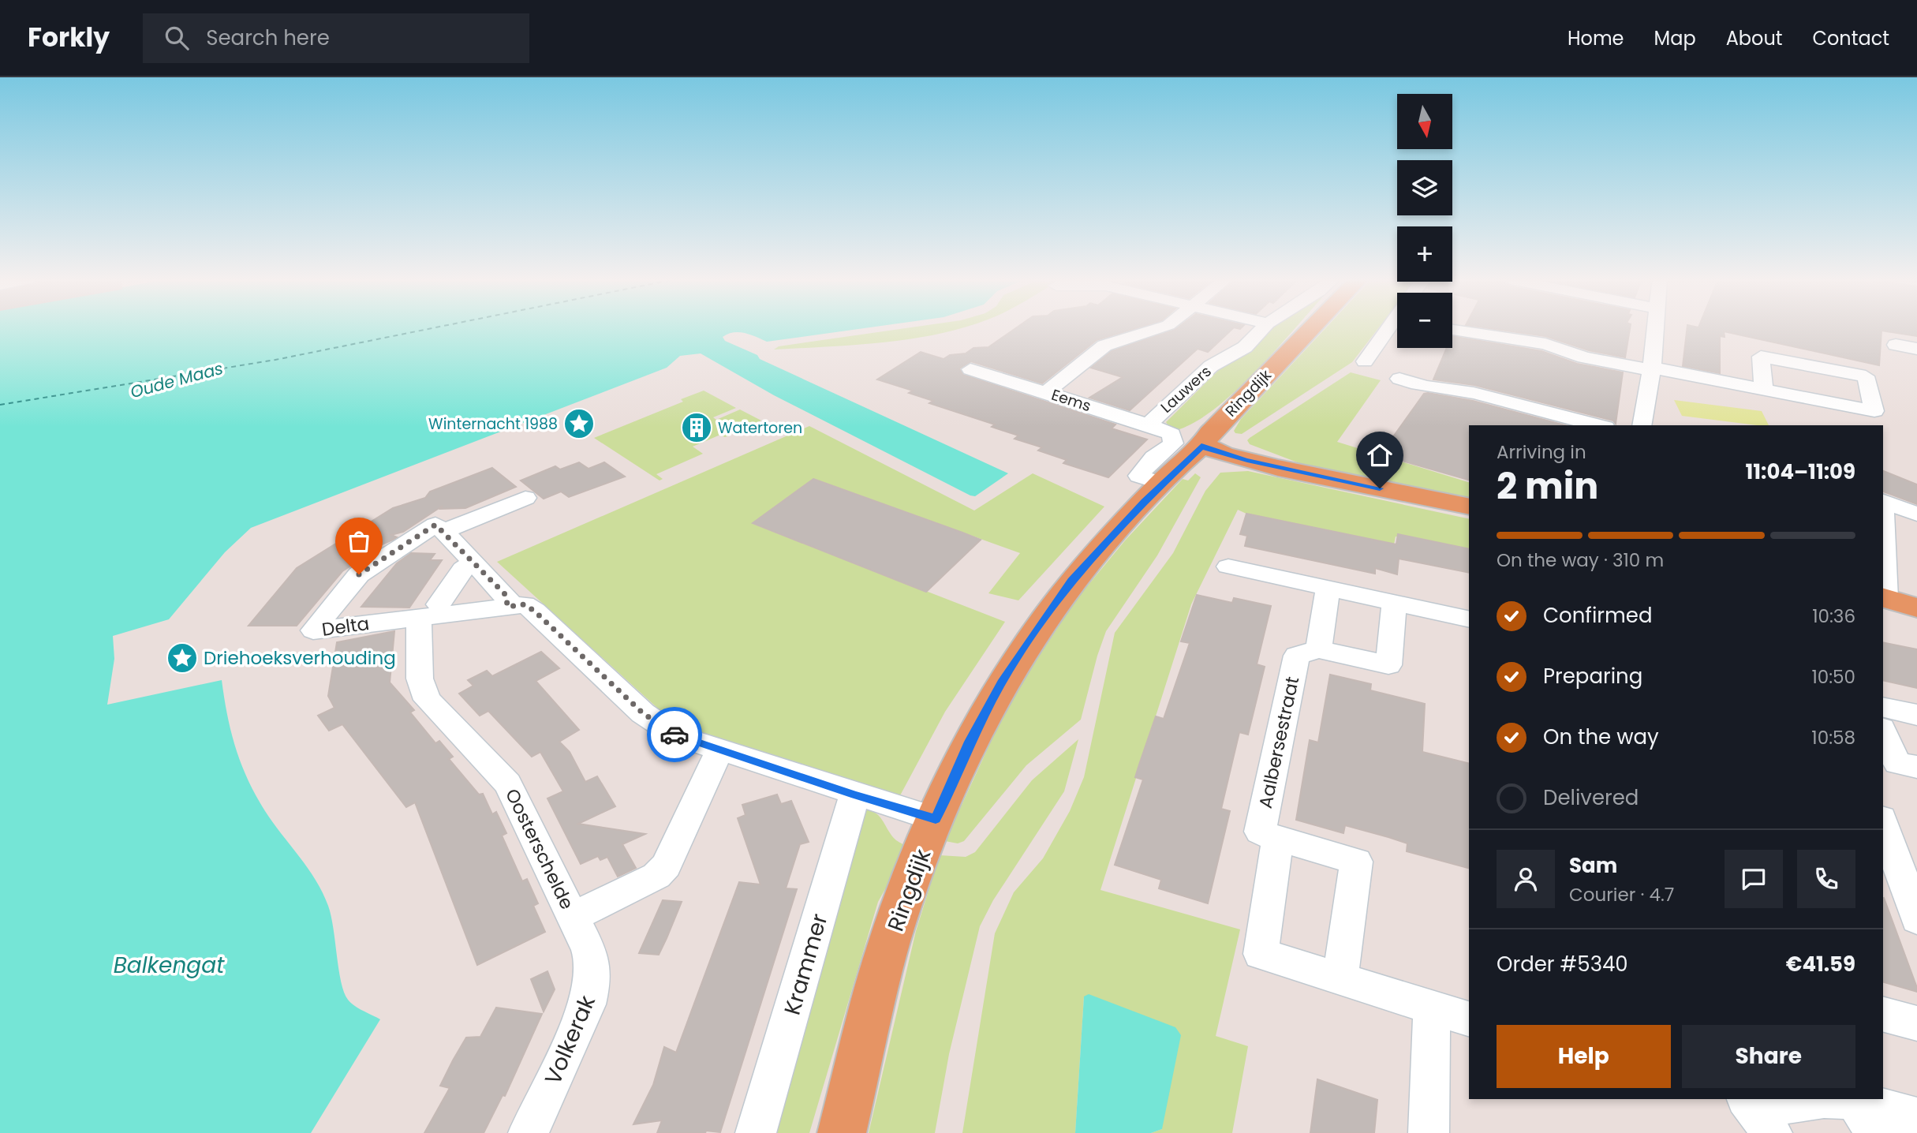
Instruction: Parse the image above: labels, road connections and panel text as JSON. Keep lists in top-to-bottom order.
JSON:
{
  "streets": {
    "main road": ["Ringdijk"],
    "street": [
      "Lauwers",
      "Eems",
      "Delta",
      "Aalbersestraat",
      "Oosterschelde",
      "Krammer",
      "Volkerak"
    ]
  },
  "crossings": [
    ["Lauwers", "Eems"],
    ["Ringdijk", "Eems"],
    ["Ringdijk", "Delta"],
    ["Delta", "Oosterschelde"],
    ["Delta", "Krammer"],
    ["Oosterschelde", "Volkerak"]
  ],
  "water": ["Oude Maas", "Balkengat"],
  "places": {
    "place": ["Winternacht 1988", "Driehoeksverhouding"],
    "building": ["Watertoren"]
  },
  "north": "bottom",
  "page": {
    "header": "Forkly",
    "search": "Search here",
    "nav": [
      "Home",
      "Map",
      "About",
      "Contact"
    ],
    "map_buttons": ["+", "−"],
    "heading": ["2 min", "Arriving in", "11:04–11:09"],
    "panel": [
      "Sam",
      "Courier · 4.7",
      "Order #5340",
      "€41.59"
    ],
    "bar": "On the way · 310 m",
    "list": [
      ["Confirmed", "10:36"],
      ["Preparing", "10:50"],
      ["On the way", "10:58"],
      "Delivered"
    ],
    "buttons": ["Help", "Share"]
  }
}
